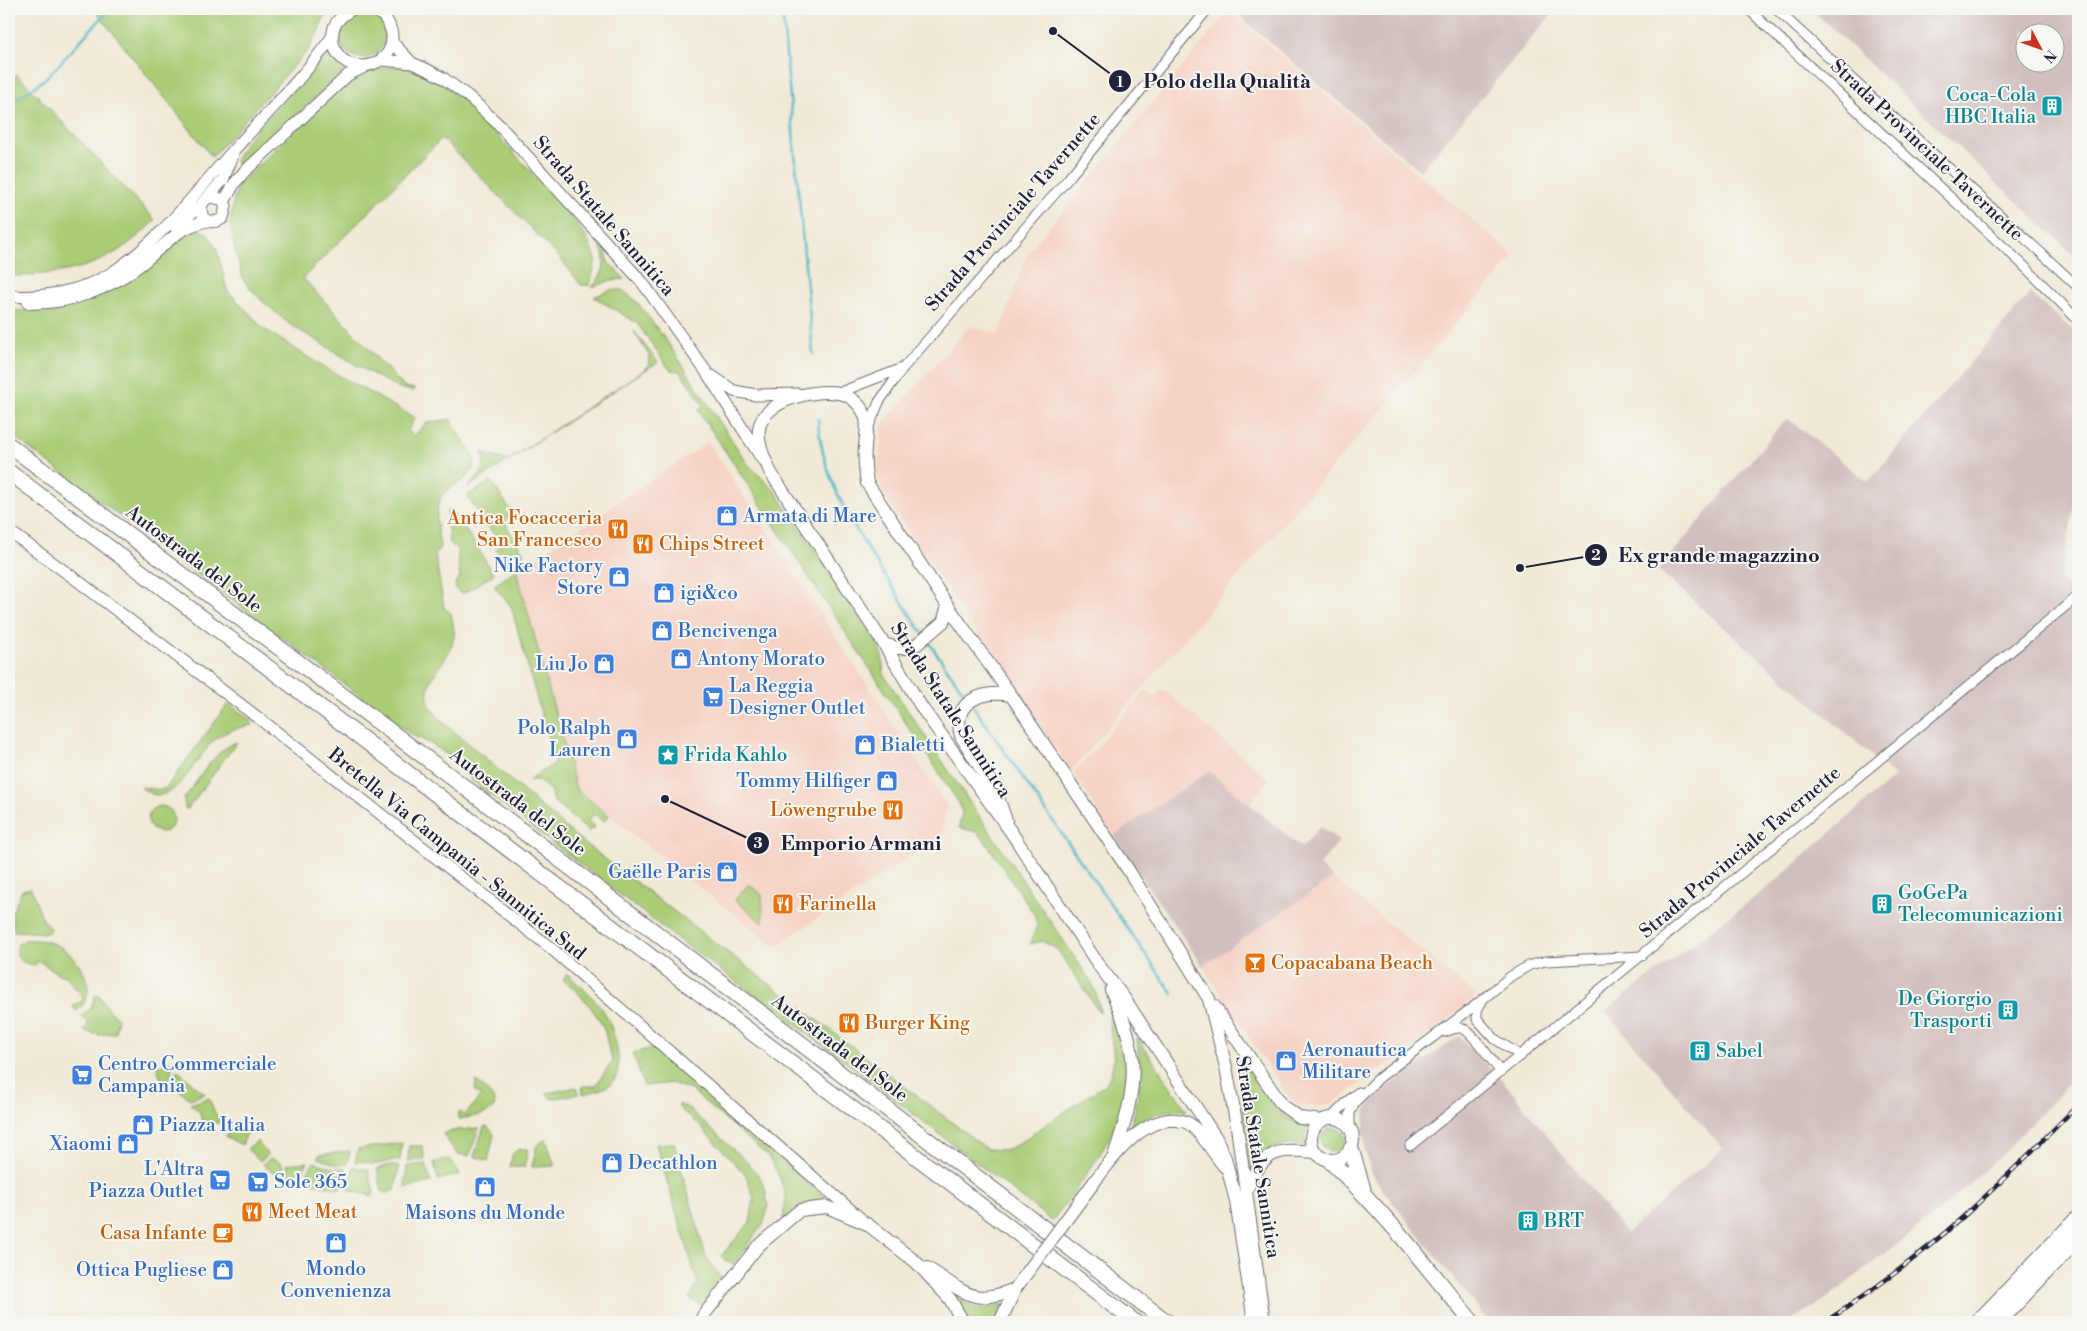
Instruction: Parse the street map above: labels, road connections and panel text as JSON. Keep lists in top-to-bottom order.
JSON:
{
  "streets": {
    "highway": ["Autostrada del Sole"],
    "main road": ["Strada Statale Sannitica"],
    "street": ["Strada Provinciale Tavernette", "Bretella Via Campania - Sannitica Sud"]
  },
  "crossings": [
    ["Strada Provinciale Tavernette", "Strada Statale Sannitica"]
  ],
  "places": {
    "other": ["Polo della Qualità", "Ex grande magazzino", "Emporio Armani"],
    "building": [
      "Coca-Cola HBC Italia",
      "GoGePa Telecomunicazioni",
      "De Giorgio Trasporti",
      "Sabel",
      "BRT"
    ],
    "shop": [
      "Armata di Mare",
      "Nike Factory Store",
      "igi&co",
      "Bencivenga",
      "Antony Morato",
      "Liu Jo",
      "Polo Ralph Lauren",
      "Bialetti",
      "Tommy Hilfiger",
      "Gaëlle Paris",
      "Aeronautica Militare",
      "Piazza Italia",
      "Xiaomi",
      "Decathlon",
      "Maisons du Monde",
      "Mondo Convenienza",
      "Ottica Pugliese"
    ],
    "restaurant": [
      "Antica Focacceria San Francesco",
      "Chips Street",
      "Löwengrube",
      "Farinella",
      "Burger King",
      "Meet Meat"
    ],
    "supermarket": [
      "La Reggia Designer Outlet",
      "Centro Commerciale Campania",
      "L'Altra Piazza Outlet",
      "Sole 365"
    ],
    "place": ["Frida Kahlo"],
    "bar": ["Copacabana Beach"],
    "cafe": ["Casa Infante"]
  },
  "north": "bottom right"
}
